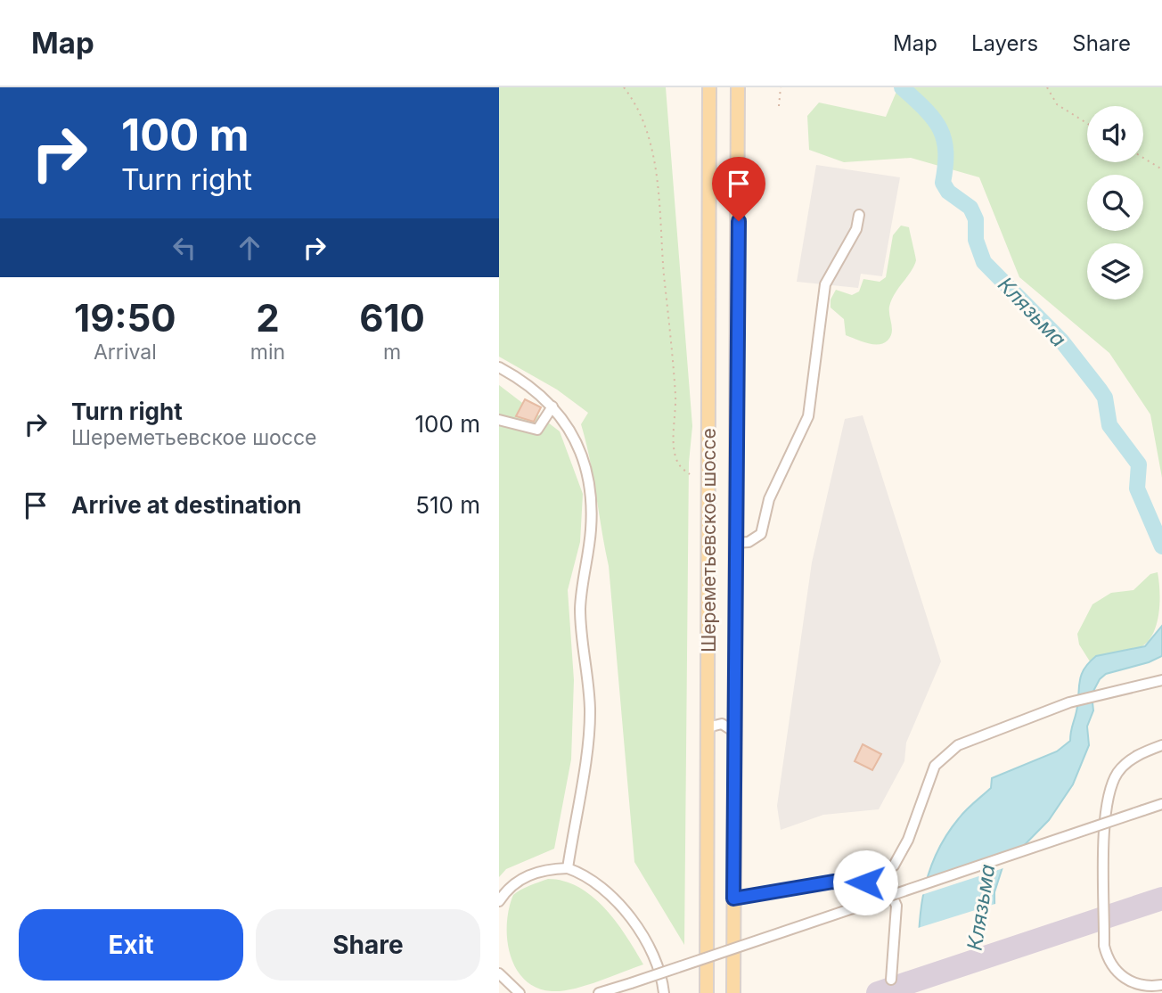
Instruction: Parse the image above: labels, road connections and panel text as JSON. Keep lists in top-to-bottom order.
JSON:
{
  "streets": {
    "main road": ["Шереметьевское шоссе"]
  },
  "water": ["Клязьма"],
  "page": {
    "header": "Map",
    "nav": ["Map", "Layers", "Share"],
    "turn": ["100 m", "Turn right"],
    "eta": [
      "19:50",
      "Arrival",
      "2",
      "min",
      "610",
      "m"
    ],
    "list": [
      {
        "name": "Turn right",
        "note": "Шереметьевское шоссе",
        "value": "100 m"
      },
      {
        "name": "Arrive at destination",
        "value": "510 m"
      }
    ],
    "buttons": ["Exit", "Share"]
  }
}
